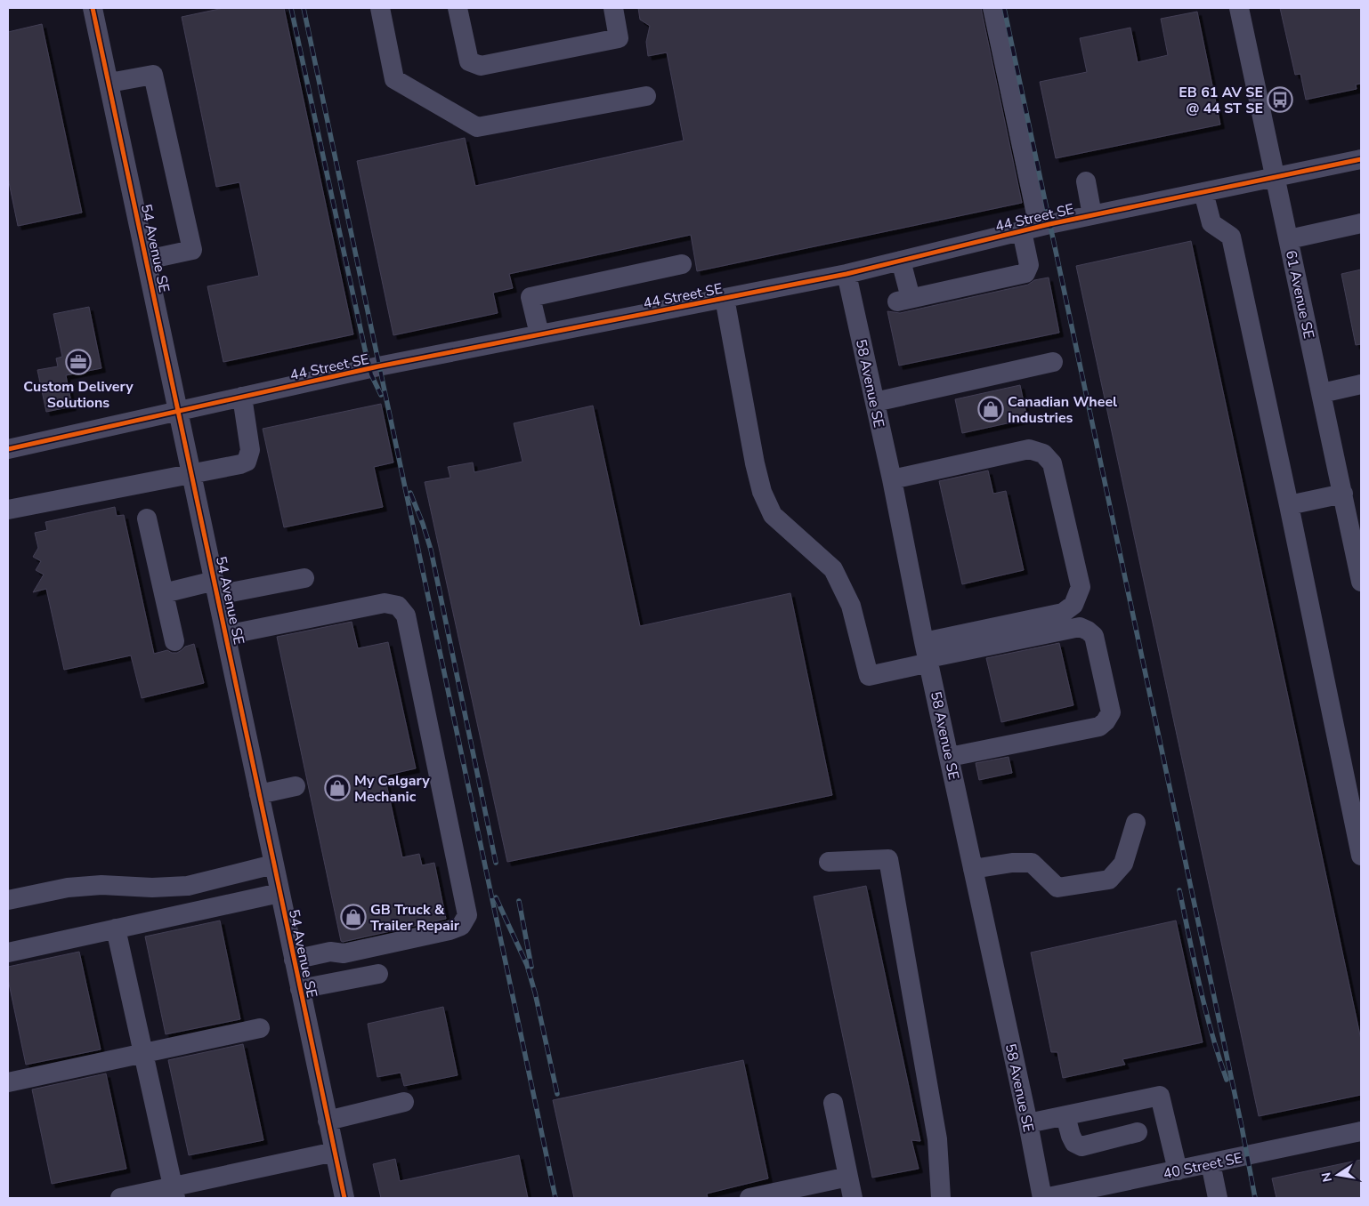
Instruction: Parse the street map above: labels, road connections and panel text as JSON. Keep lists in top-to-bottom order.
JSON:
{
  "streets": {
    "street": [
      "44 Street SE",
      "54 Avenue SE",
      "61 Avenue SE",
      "58 Avenue SE",
      "40 Street SE"
    ]
  },
  "crossings": [
    ["44 Street SE", "54 Avenue SE"],
    ["44 Street SE", "61 Avenue SE"],
    ["44 Street SE", "58 Avenue SE"],
    ["58 Avenue SE", "40 Street SE"]
  ],
  "places": {
    "bus stop": ["EB 61 AV SE @ 44 ST SE"],
    "office": ["Custom Delivery Solutions"],
    "shop": ["Canadian Wheel Industries", "My Calgary Mechanic", "GB Truck & Trailer Repair"]
  },
  "north": "left"
}
